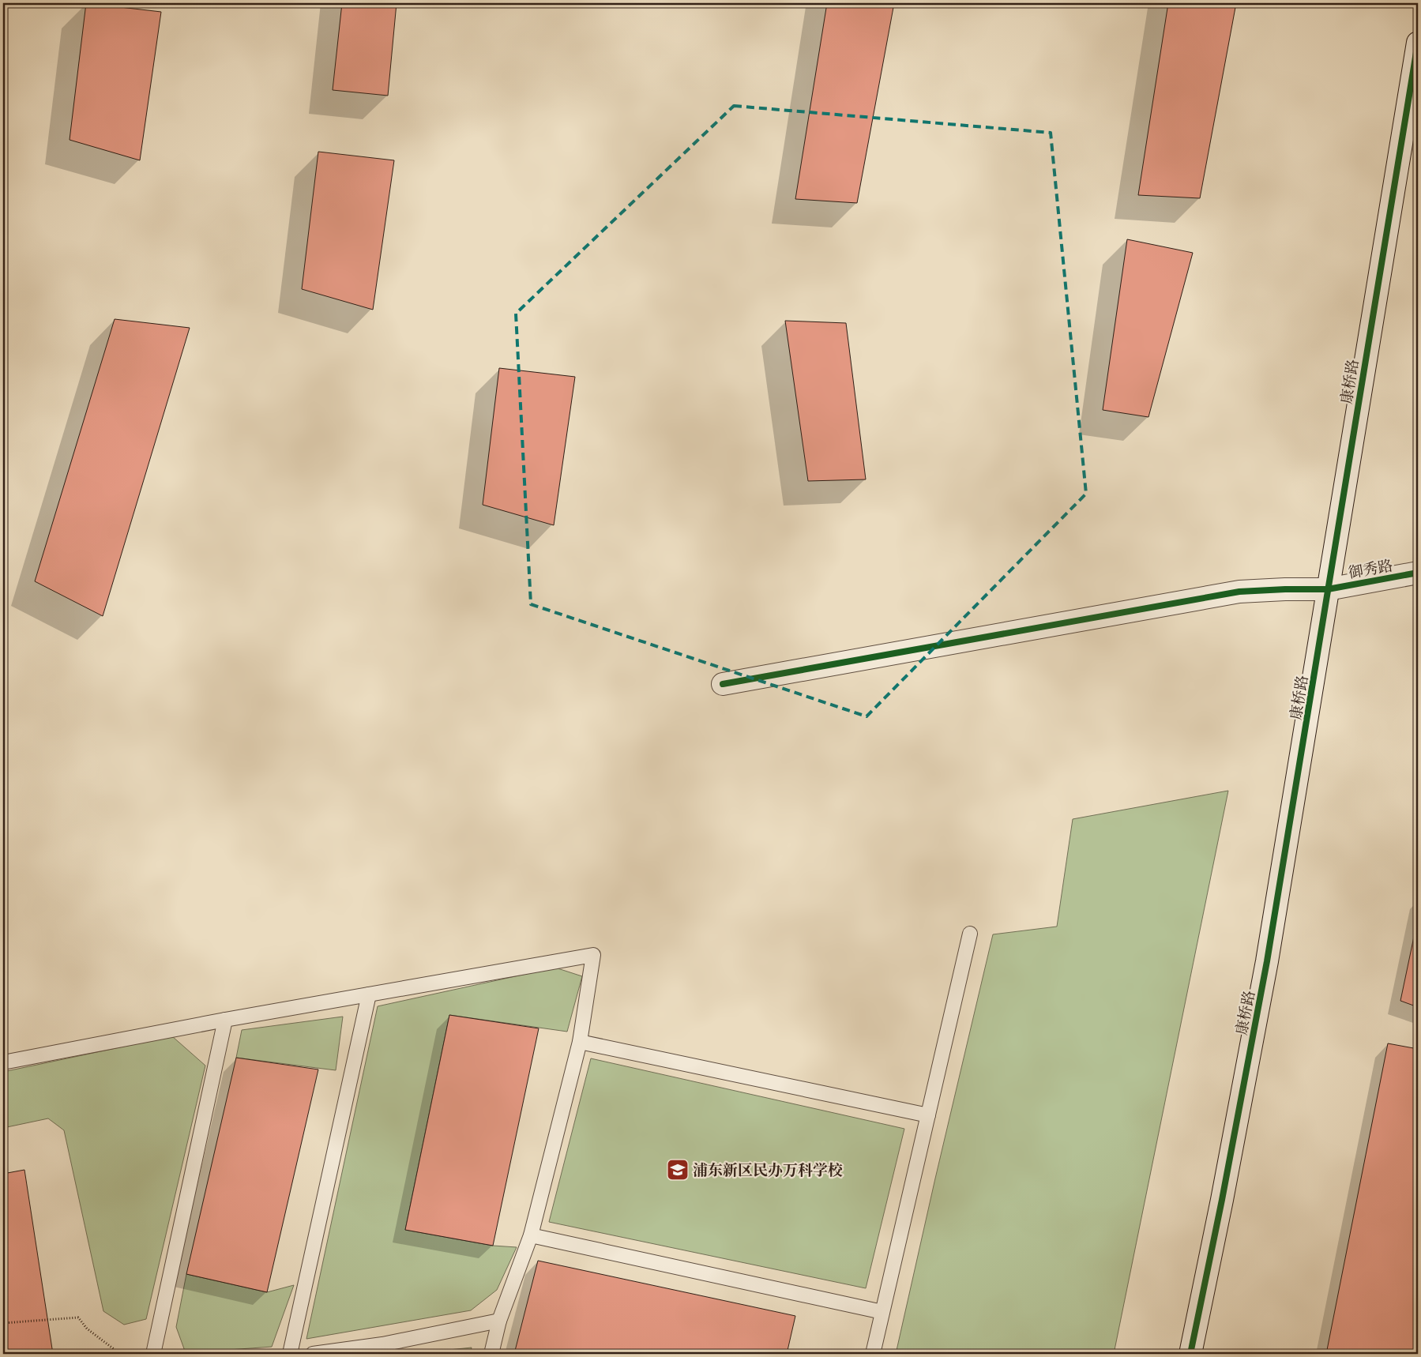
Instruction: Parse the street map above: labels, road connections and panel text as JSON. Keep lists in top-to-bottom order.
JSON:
{
  "streets": {
    "main road": ["康桥路", "御秀路"]
  },
  "crossings": [
    ["康桥路", "御秀路"]
  ],
  "places": {
    "school or university": ["浦东新区民办万科学校"]
  }
}
